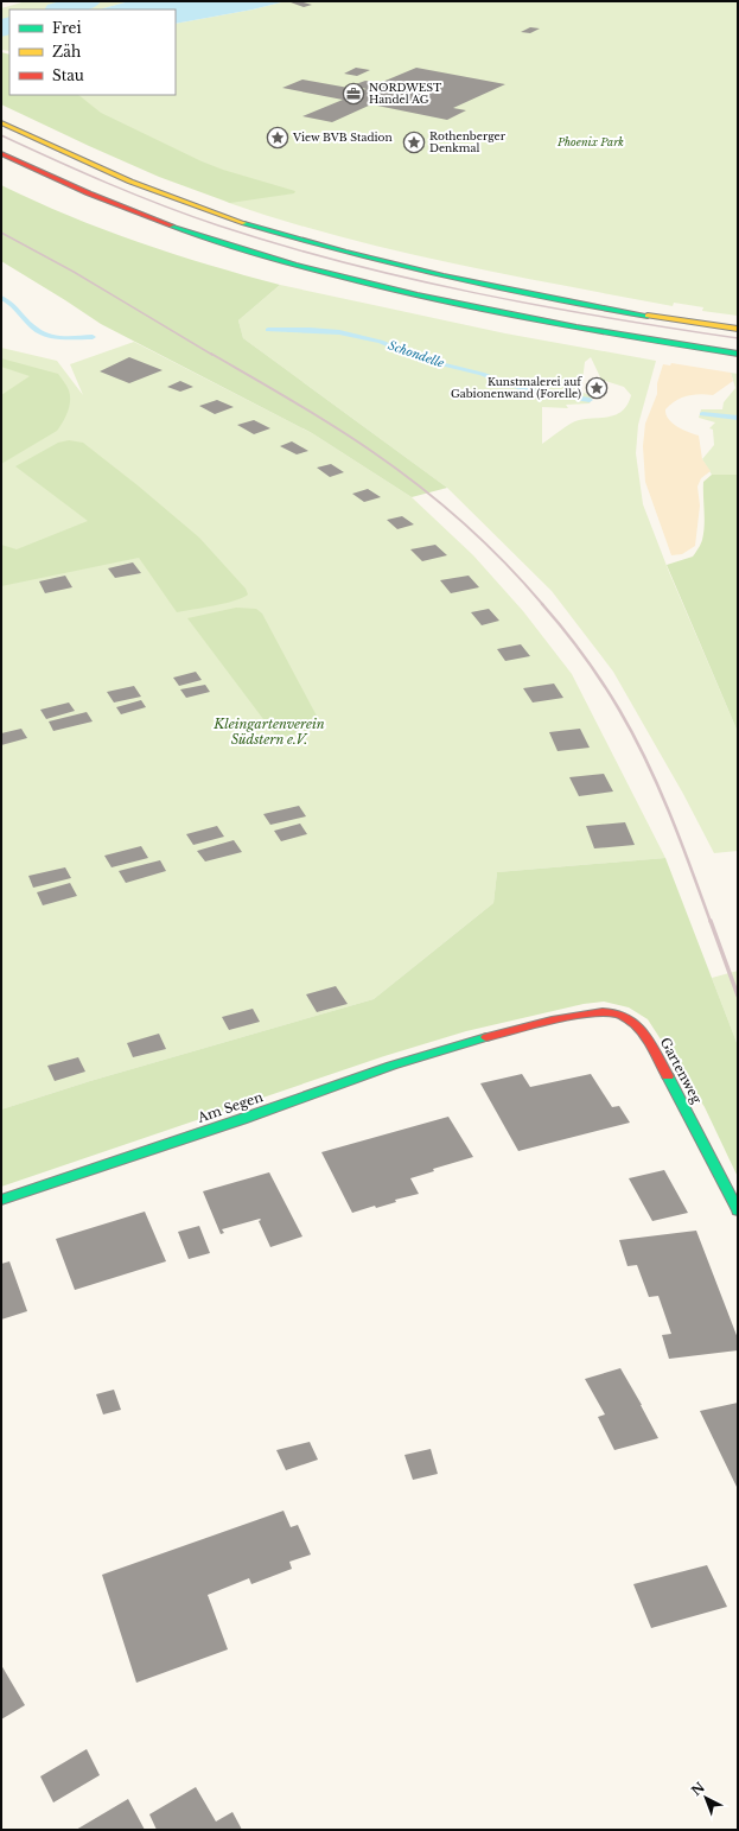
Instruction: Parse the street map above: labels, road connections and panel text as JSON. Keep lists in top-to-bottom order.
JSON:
{
  "streets": {
    "main road": ["Gartenweg", "Am Segen"]
  },
  "crossings": [
    ["Gartenweg", "Am Segen"]
  ],
  "water": ["Schondelle"],
  "parks": ["Phoenix Park", "Kleingartenverein Südstern e.V."],
  "places": {
    "office": ["NORDWEST Handel AG"],
    "place": ["View BVB Stadion", "Rothenberger Denkmal", "Kunstmalerei auf Gabionenwand (Forelle)"]
  },
  "legend": ["Frei", "Zäh", "Stau"],
  "north": "top left"
}
